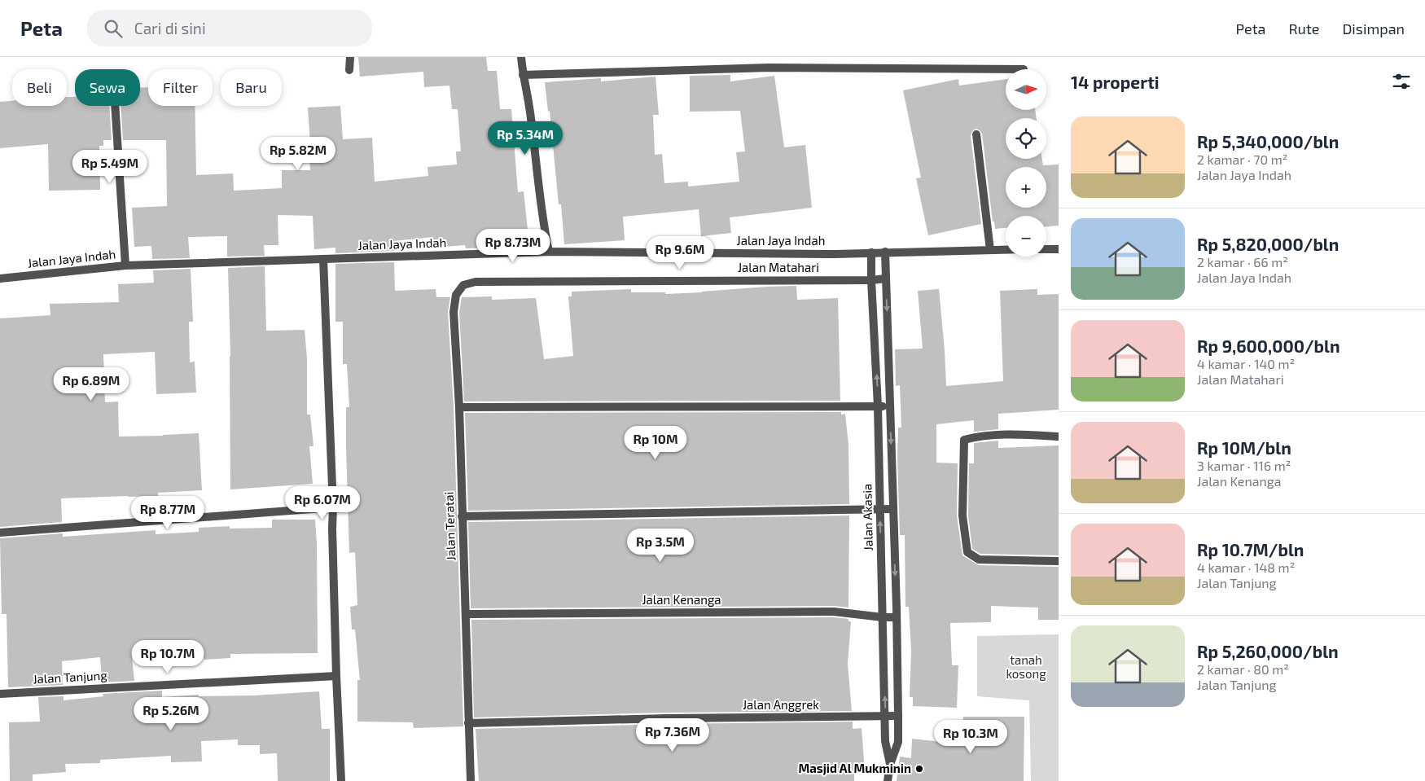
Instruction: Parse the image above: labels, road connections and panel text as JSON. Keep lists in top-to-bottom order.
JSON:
{
  "streets": {
    "street": [
      "Jalan Jaya Indah",
      "Jalan Matahari",
      "Jalan Akasia",
      "Jalan Teratai",
      "Jalan Kenanga",
      "Jalan Tanjung",
      "Jalan Anggrek"
    ]
  },
  "crossings": [
    ["Jalan Jaya Indah", "Jalan Akasia"],
    ["Jalan Matahari", "Jalan Akasia"],
    ["Jalan Matahari", "Jalan Teratai"],
    ["Jalan Akasia", "Jalan Kenanga"],
    ["Jalan Akasia", "Jalan Anggrek"],
    ["Jalan Teratai", "Jalan Kenanga"],
    ["Jalan Teratai", "Jalan Anggrek"]
  ],
  "parks": ["tanah kosong"],
  "places": ["Masjid Al Mukminin"],
  "north": "right",
  "page": {
    "header": "Peta",
    "search": "Cari di sini",
    "nav": ["Peta", "Rute", "Disimpan"],
    "heading": "14 properti",
    "map_buttons": ["+", "−"],
    "chip": [
      "Beli",
      "Sewa",
      "Filter",
      "Baru"
    ],
    "list": [
      {
        "name": "Rp 5,340,000/bln",
        "note": "2 kamar · 70 m² · Jalan Jaya Indah"
      },
      {
        "name": "Rp 5,820,000/bln",
        "note": "2 kamar · 66 m² · Jalan Jaya Indah"
      },
      {
        "name": "Rp 9,600,000/bln",
        "note": "4 kamar · 140 m² · Jalan Matahari"
      },
      {
        "name": "Rp 10M/bln",
        "note": "3 kamar · 116 m² · Jalan Kenanga"
      },
      {
        "name": "Rp 10.7M/bln",
        "note": "4 kamar · 148 m² · Jalan Tanjung"
      },
      {
        "name": "Rp 5,260,000/bln",
        "note": "2 kamar · 80 m² · Jalan Tanjung"
      }
    ],
    "price": [
      "Rp 5.34M",
      "Rp 5.82M",
      "Rp 5.49M",
      "Rp 8.73M",
      "Rp 9.6M",
      "Rp 6.89M",
      "Rp 10M",
      "Rp 6.07M",
      "Rp 8.77M",
      "Rp 3.5M",
      "Rp 10.7M",
      "Rp 5.26M",
      "Rp 7.36M",
      "Rp 10.3M"
    ]
  }
}
